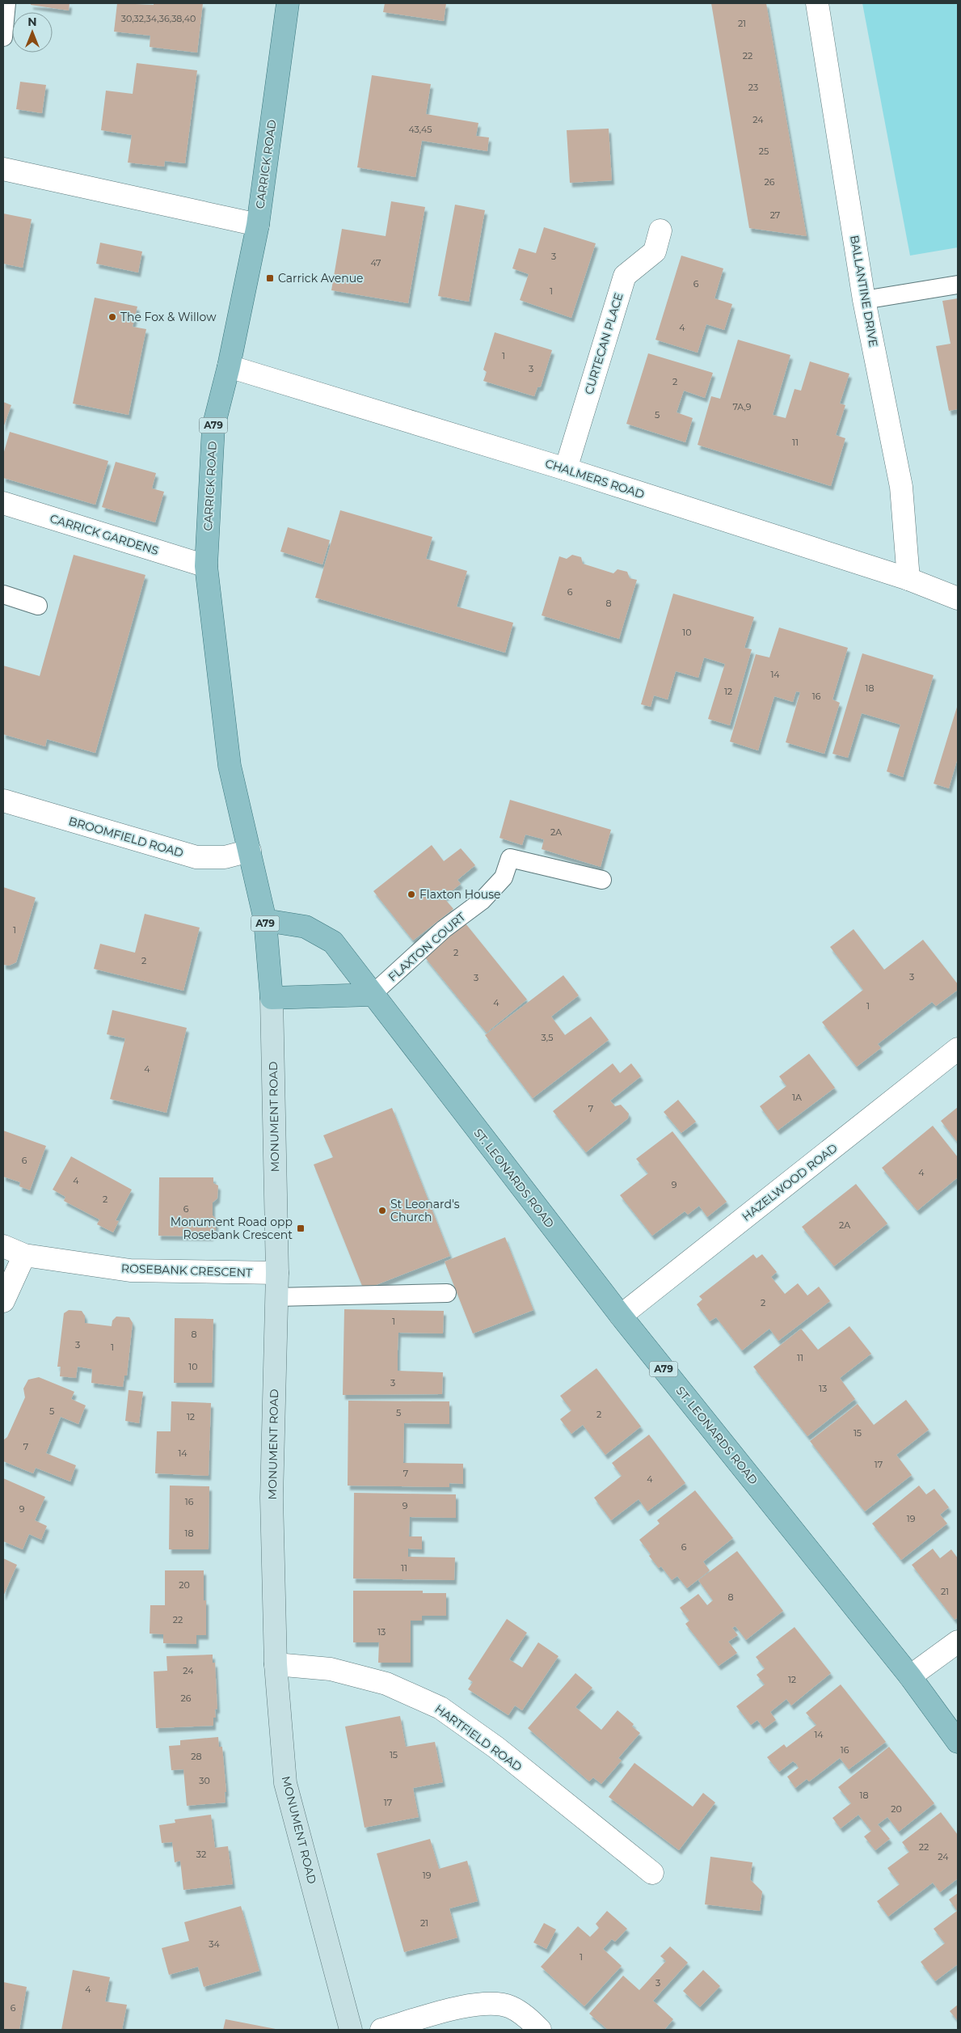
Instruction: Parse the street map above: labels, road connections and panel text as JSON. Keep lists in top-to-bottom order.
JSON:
{
  "streets": {
    "main road": [
      "CARRICK ROAD",
      "A79",
      "MONUMENT ROAD",
      "ST. LEONARDS ROAD"
    ],
    "street": [
      "BALLANTINE DRIVE",
      "CURTECAN PLACE",
      "CHALMERS ROAD",
      "CARRICK GARDENS",
      "BROOMFIELD ROAD",
      "HAZELWOOD ROAD",
      "ROSEBANK CRESCENT",
      "HARTFIELD ROAD"
    ],
    "lane": ["FLAXTON COURT"]
  },
  "crossings": [
    ["CARRICK ROAD", "CHALMERS ROAD"],
    ["CARRICK ROAD", "CARRICK GARDENS"],
    ["CARRICK ROAD", "BROOMFIELD ROAD"],
    ["CARRICK ROAD", "MONUMENT ROAD"],
    ["BALLANTINE DRIVE", "CHALMERS ROAD"],
    ["CURTECAN PLACE", "CHALMERS ROAD"],
    ["BROOMFIELD ROAD", "MONUMENT ROAD"],
    ["FLAXTON COURT", "ST. LEONARDS ROAD"],
    ["MONUMENT ROAD", "ST. LEONARDS ROAD"],
    ["MONUMENT ROAD", "ROSEBANK CRESCENT"],
    ["MONUMENT ROAD", "HARTFIELD ROAD"],
    ["ST. LEONARDS ROAD", "HAZELWOOD ROAD"]
  ],
  "places": {
    "transit": ["Carrick Avenue", "Monument Road opp Rosebank Crescent"],
    "other": ["The Fox & Willow", "Flaxton House", "St Leonard's Church"]
  },
  "house_numbers": [
    "30,32,34,36,38,40",
    "21",
    "22",
    "23",
    "24",
    "43,45",
    "25",
    "26",
    "27",
    "3",
    "47",
    "6",
    "1",
    "4",
    "1",
    "3",
    "2",
    "7A,9",
    "5",
    "11",
    "6",
    "8",
    "10",
    "14",
    "18",
    "12",
    "16",
    "2A",
    "1",
    "2",
    "2",
    "3",
    "3",
    "4",
    "1",
    "3,5",
    "4",
    "1A",
    "7",
    "6",
    "4",
    "4",
    "9",
    "2",
    "6",
    "2A",
    "2",
    "1",
    "8",
    "3",
    "1",
    "11",
    "10",
    "3",
    "13",
    "5",
    "5",
    "2",
    "12",
    "15",
    "7",
    "14",
    "17",
    "7",
    "4",
    "16",
    "9",
    "9",
    "19",
    "18",
    "6",
    "11",
    "20",
    "21",
    "8",
    "22",
    "13",
    "24",
    "12",
    "26",
    "14",
    "16",
    "15",
    "28",
    "30",
    "18",
    "17",
    "20",
    "22",
    "32",
    "24",
    "19",
    "21",
    "34",
    "1",
    "3",
    "4",
    "6"
  ],
  "north": "top"
}
